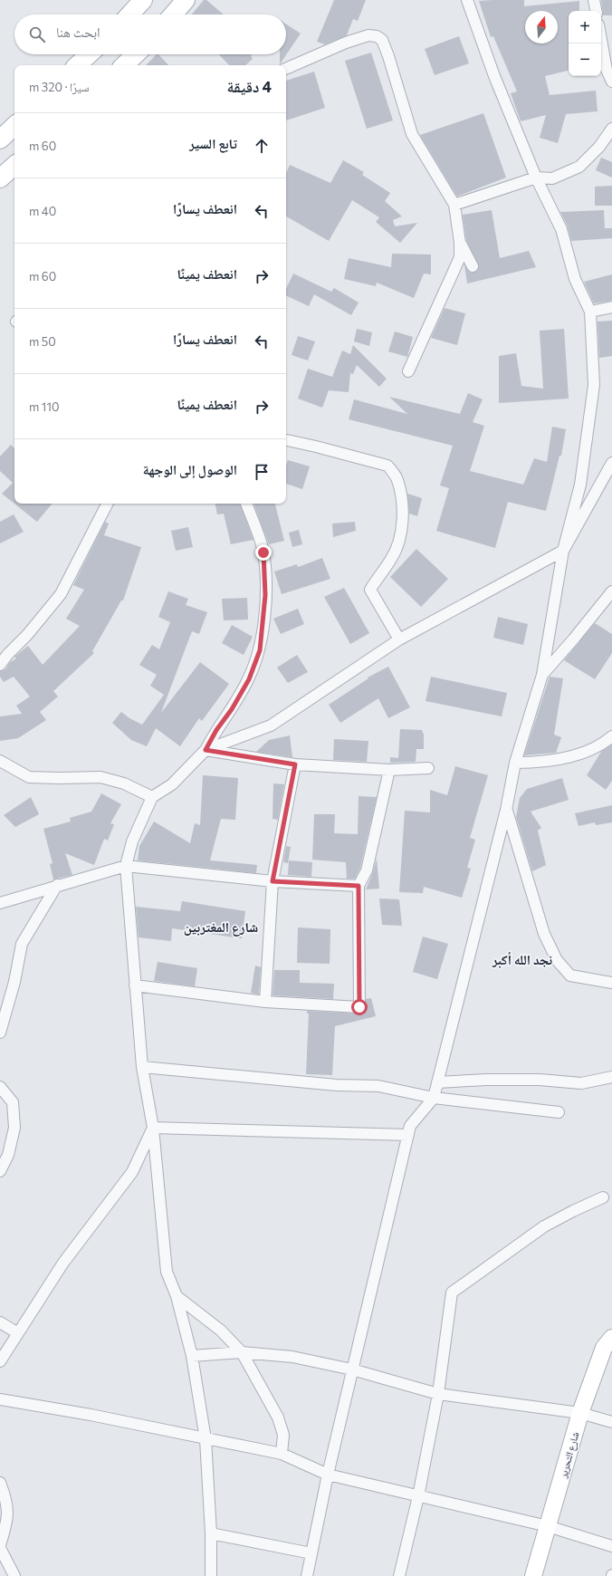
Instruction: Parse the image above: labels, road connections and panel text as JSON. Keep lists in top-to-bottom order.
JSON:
{
  "streets": {
    "main road": ["شارع التحرير"]
  },
  "districts": ["شارع المغتربين", "نجد الله أكبر"],
  "north": "top",
  "page": {
    "map_buttons": ["+", "−"],
    "search": "ابحث هنا",
    "heading": ["4 دقيقة", "سيرًا · 320 m"],
    "list": [
      ["تابع السير", "60 m"],
      ["انعطف يسارًا", "40 m"],
      ["انعطف يمينًا", "60 m"],
      ["انعطف يسارًا", "50 m"],
      ["انعطف يمينًا", "110 m"],
      "الوصول إلى الوجهة"
    ]
  }
}
